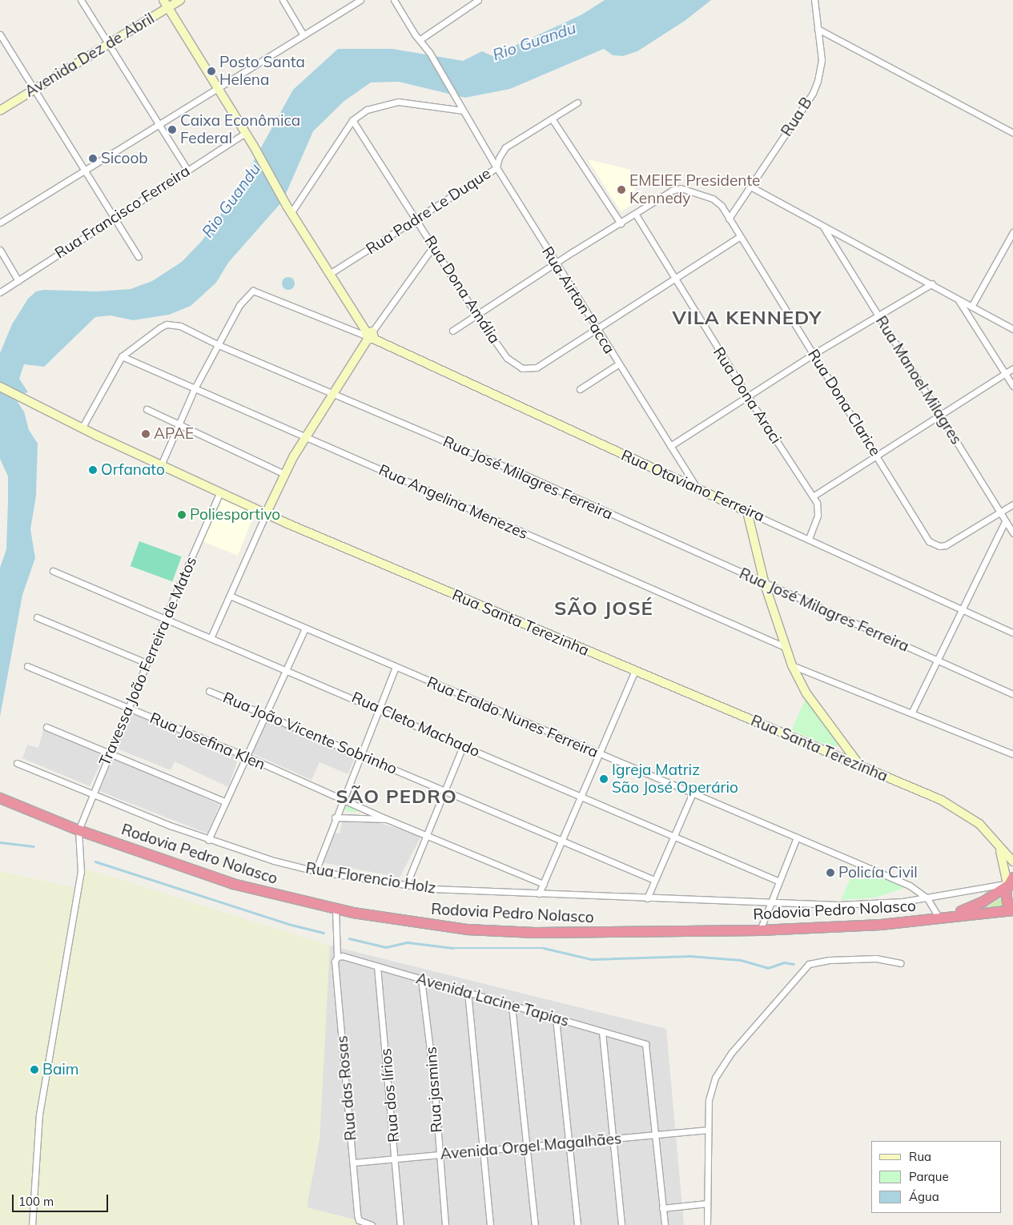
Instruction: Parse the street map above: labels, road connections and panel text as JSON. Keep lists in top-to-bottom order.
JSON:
{
  "streets": {
    "highway": ["Rodovia Pedro Nolasco"],
    "street": [
      "Avenida Dez de Abril",
      "Rua B",
      "Rua Padre Le Duque",
      "Rua Francisco Ferreira",
      "Rua Dona Amália",
      "Rua Airton Pacca",
      "Rua Manoel Milagres",
      "Rua Dona Araci",
      "Rua Dona Clarice",
      "Rua José Milagres Ferreira",
      "Rua Otaviano Ferreira",
      "Rua Angelina Menezes",
      "Rua Santa Terezinha",
      "Travessa João Ferreira de Matos",
      "Rua Eraldo Nunes Ferreira",
      "Rua Cleto Machado",
      "Rua João Vicente Sobrinho",
      "Rua Josefina Klen",
      "Rua Florencio Holz",
      "Avenida Lacine Tapias",
      "Rua das Rosas",
      "Rua jasmins",
      "Rua dos lírios",
      "Avenida Orgel Magalhães"
    ]
  },
  "crossings": [
    ["Rua B", "Rua Dona Clarice"],
    ["Rua Padre Le Duque", "Rua Dona Amália"],
    ["Rua Padre Le Duque", "Rua Airton Pacca"],
    ["Rua Dona Amália", "Rua Airton Pacca"],
    ["Rua Airton Pacca", "Rua Otaviano Ferreira"],
    ["Rua Manoel Milagres", "Rua Dona Clarice"],
    ["Rua Dona Araci", "Rua Dona Clarice"],
    ["Rua Dona Araci", "Rua Otaviano Ferreira"],
    ["Rua José Milagres Ferreira", "Rua Otaviano Ferreira"],
    ["Rua José Milagres Ferreira", "Rua Angelina Menezes"],
    ["Rua José Milagres Ferreira", "Rua Santa Terezinha"],
    ["Rua Santa Terezinha", "Travessa João Ferreira de Matos"],
    ["Travessa João Ferreira de Matos", "Rua Cleto Machado"],
    ["Travessa João Ferreira de Matos", "Rua Josefina Klen"],
    ["Travessa João Ferreira de Matos", "Rodovia Pedro Nolasco"],
    ["Travessa João Ferreira de Matos", "Rua Florencio Holz"],
    ["Rua Eraldo Nunes Ferreira", "Rodovia Pedro Nolasco"],
    ["Rua Eraldo Nunes Ferreira", "Rua Florencio Holz"],
    ["Rodovia Pedro Nolasco", "Rua Florencio Holz"],
    ["Rodovia Pedro Nolasco", "Rua das Rosas"],
    ["Avenida Lacine Tapias", "Rua das Rosas"],
    ["Avenida Lacine Tapias", "Rua jasmins"],
    ["Avenida Lacine Tapias", "Rua dos lírios"],
    ["Avenida Lacine Tapias", "Avenida Orgel Magalhães"],
    ["Rua das Rosas", "Avenida Orgel Magalhães"],
    ["Rua jasmins", "Avenida Orgel Magalhães"],
    ["Rua dos lírios", "Avenida Orgel Magalhães"]
  ],
  "districts": ["VILA KENNEDY", "SÃO JOSÉ", "SÃO PEDRO"],
  "water": ["Rio Guandu"],
  "places": [
    "Posto Santa Helena",
    "Caixa Econômica Federal",
    "Sicoob",
    "EMEIEF Presidente Kennedy",
    "APAE",
    "Orfanato",
    "Poliesportivo",
    "Igreja Matriz São José Operário",
    "Policía Civil",
    "Baim"
  ],
  "legend": ["Rua", "Parque", "Água"],
  "scale_bar": "100 m"
}
